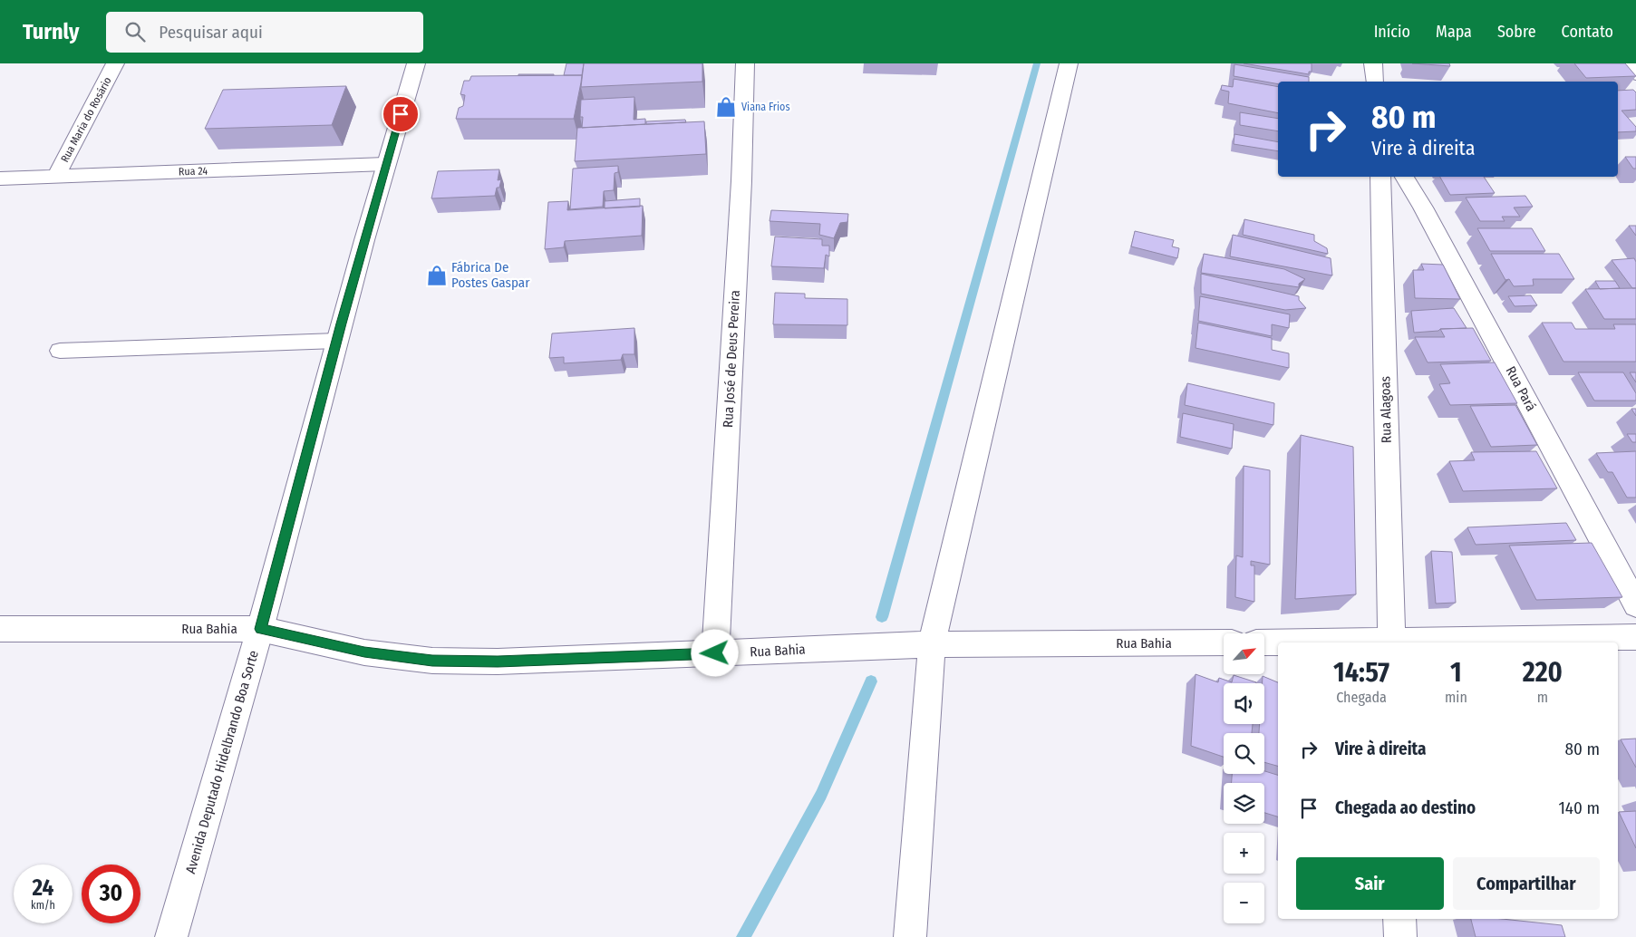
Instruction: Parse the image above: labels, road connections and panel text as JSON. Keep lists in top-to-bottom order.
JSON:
{
  "streets": {
    "street": [
      "Rua Maria do Rosário",
      "Rua 24",
      "Rua José de Deus Pereira",
      "Rua Pará",
      "Rua Alagoas",
      "Rua Bahia",
      "Avenida Deputado Hidelbrando Boa Sorte"
    ]
  },
  "crossings": [
    ["Rua Maria do Rosário", "Rua 24"],
    ["Rua 24", "Avenida Deputado Hidelbrando Boa Sorte"],
    ["Rua José de Deus Pereira", "Rua Bahia"],
    ["Rua Bahia", "Avenida Deputado Hidelbrando Boa Sorte"]
  ],
  "places": {
    "shop": ["Viana Frios", "Fábrica De Postes Gaspar"]
  },
  "north": "top right",
  "page": {
    "header": "Turnly",
    "search": "Pesquisar aqui",
    "nav": [
      "Início",
      "Mapa",
      "Sobre",
      "Contato"
    ],
    "turn": ["80 m", "Vire à direita"],
    "map_buttons": ["+", "−"],
    "eta": [
      "14:57",
      "Chegada",
      "1",
      "min",
      "220",
      "m"
    ],
    "list": [
      {
        "name": "Vire à direita",
        "value": "80 m"
      },
      {
        "name": "Chegada ao destino",
        "value": "140 m"
      }
    ],
    "buttons": ["Sair", "Compartilhar"],
    "speed": "24 km/h",
    "limit": "30"
  }
}
